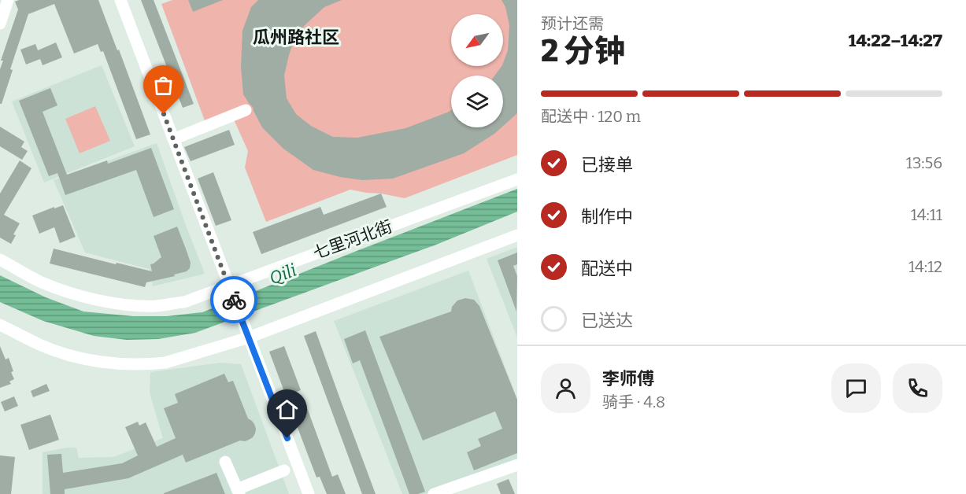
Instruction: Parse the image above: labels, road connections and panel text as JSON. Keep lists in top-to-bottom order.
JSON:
{
  "streets": {
    "street": ["七里河北街"]
  },
  "districts": ["瓜州路社区"],
  "water": ["Qili"],
  "north": "bottom left",
  "page": {
    "heading": ["2 分钟", "预计还需", "14:22–14:27"],
    "panel": ["李师傅", "骑手 · 4.8"],
    "bar": "配送中 · 120 m",
    "list": [
      ["已接单", "13:56"],
      ["制作中", "14:11"],
      ["配送中", "14:12"],
      "已送达"
    ]
  }
}
